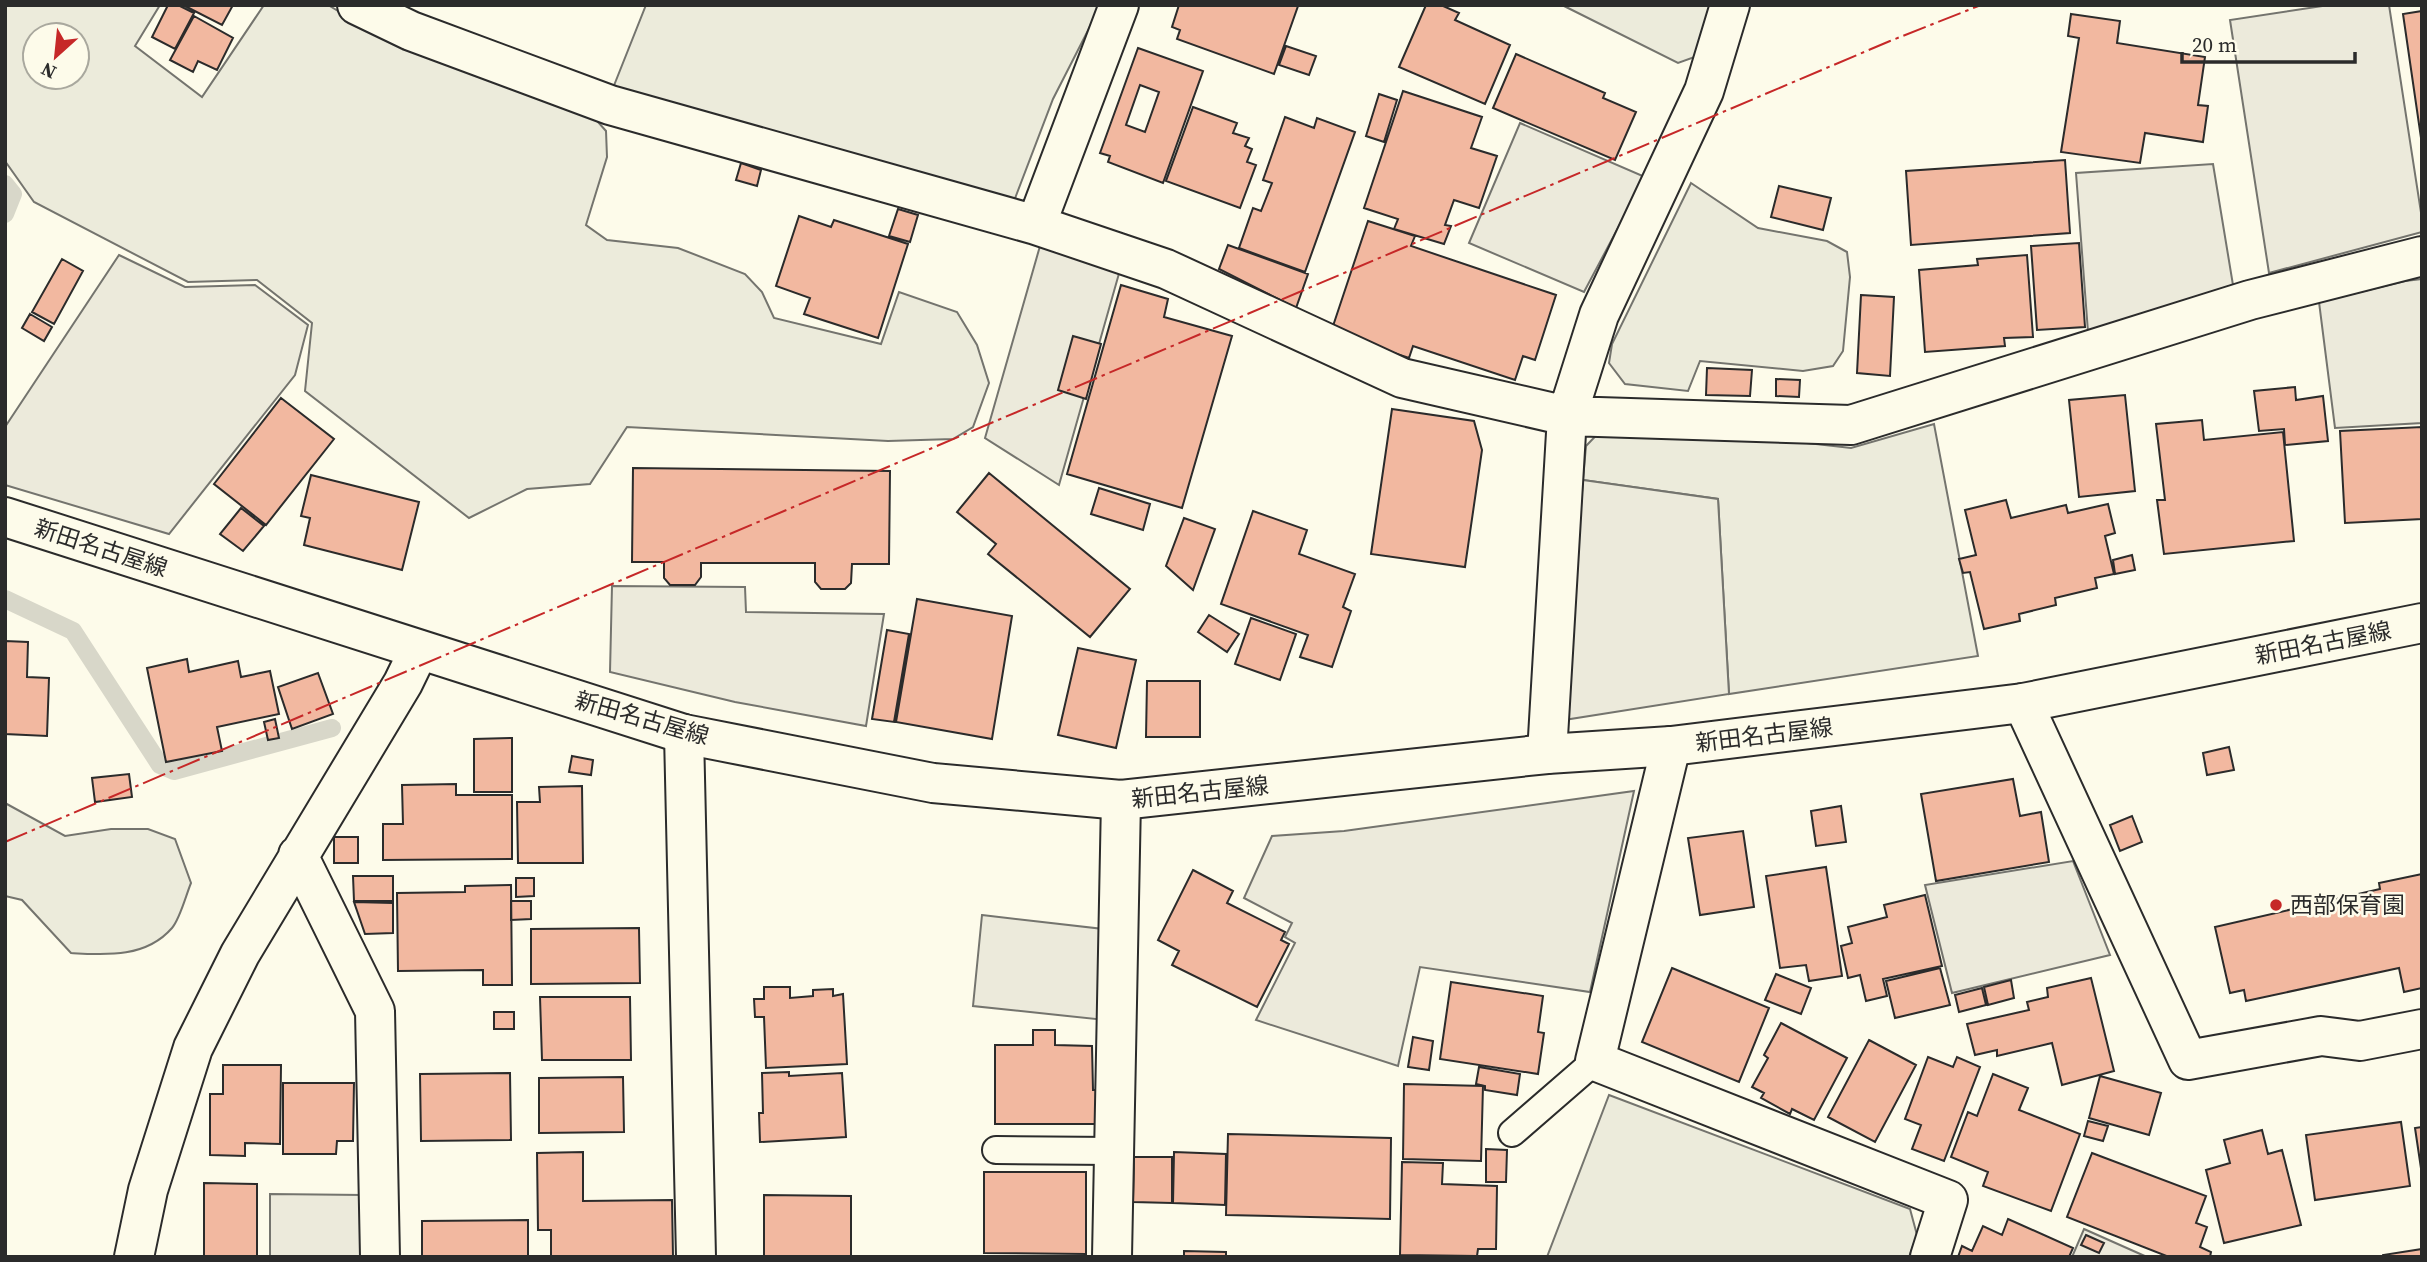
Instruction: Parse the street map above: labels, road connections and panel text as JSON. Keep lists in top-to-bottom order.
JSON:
{
  "streets": {
    "street": ["新田名古屋線"]
  },
  "places": ["西部保育園"],
  "scale_bar": "20 m",
  "north": "bottom left"
}
